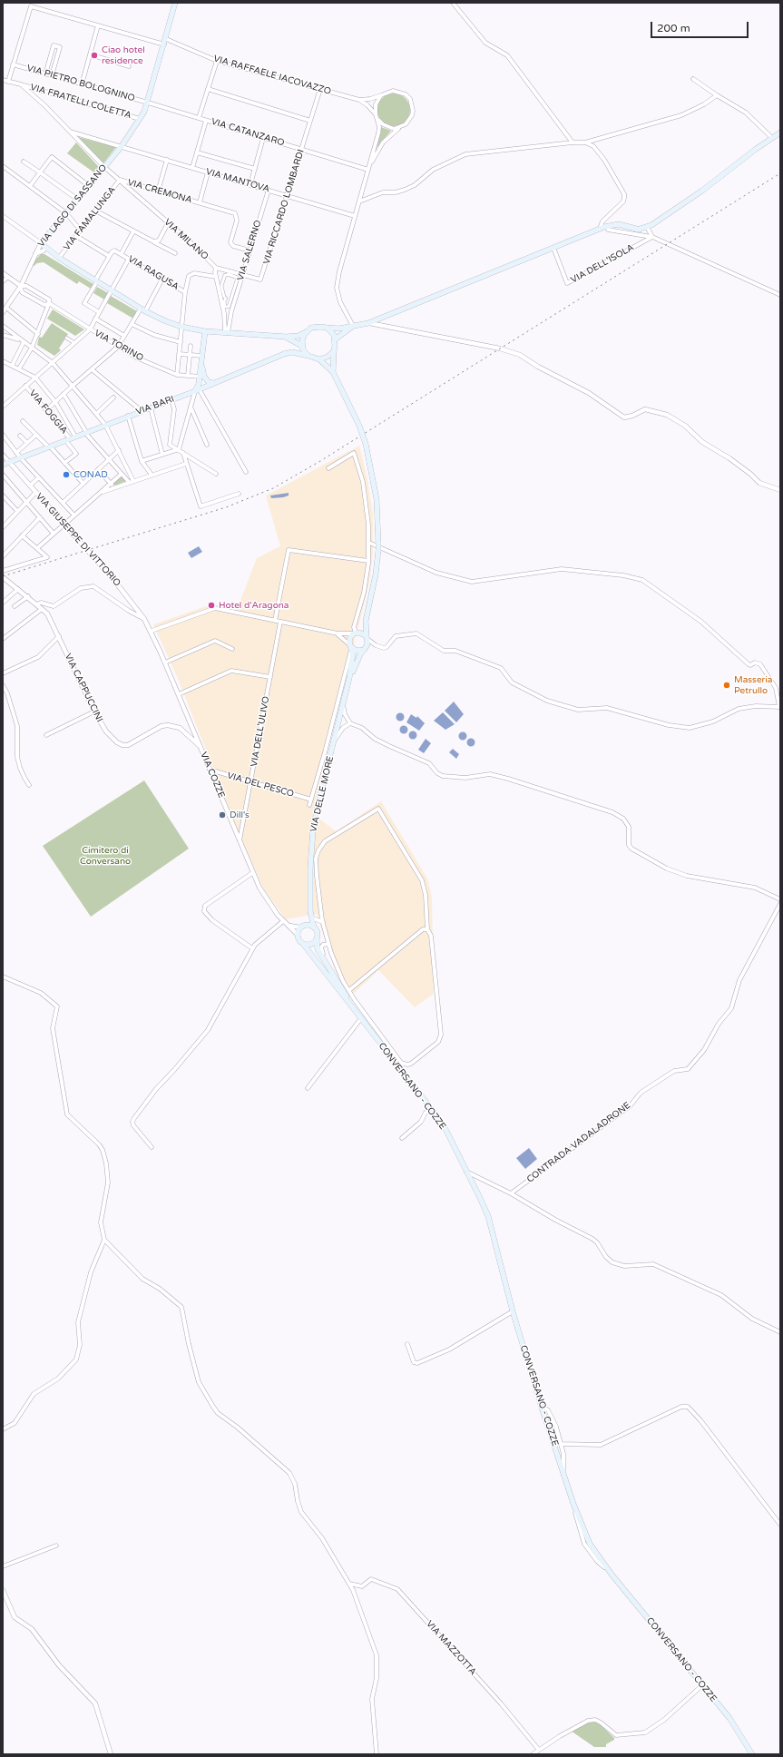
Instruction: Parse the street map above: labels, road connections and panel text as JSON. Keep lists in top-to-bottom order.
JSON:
{
  "streets": {
    "main road": [
      "VIA LAGO DI SASSANO",
      "VIA BARI",
      "VIA DELLE MORE",
      "CONVERSANO - COZZE"
    ],
    "street": [
      "VIA RAFFAELE IACOVAZZO",
      "VIA PIETRO BOLOGNINO",
      "VIA FRATELLI COLETTA",
      "VIA CATANZARO",
      "VIA MANTOVA",
      "VIA CREMONA",
      "VIA RICCARDO LOMBARDI",
      "VIA FAMALUNGA",
      "VIA MILANO",
      "VIA SALERNO",
      "VIA DELL'ISOLA",
      "VIA RAGUSA",
      "VIA TORINO",
      "VIA FOGGIA",
      "VIA GIUSEPPE DI VITTORIO",
      "VIA CAPPUCCINI",
      "VIA DELL'ULIVO",
      "VIA COZZE",
      "VIA DEL PESCO",
      "CONTRADA VADALADRONE",
      "VIA MAZZOTTA"
    ]
  },
  "crossings": [
    ["VIA RAFFAELE IACOVAZZO", "VIA LAGO DI SASSANO"],
    ["VIA RAFFAELE IACOVAZZO", "VIA RICCARDO LOMBARDI"],
    ["VIA PIETRO BOLOGNINO", "VIA CATANZARO"],
    ["VIA PIETRO BOLOGNINO", "VIA LAGO DI SASSANO"],
    ["VIA FRATELLI COLETTA", "VIA LAGO DI SASSANO"],
    ["VIA FRATELLI COLETTA", "VIA MILANO"],
    ["VIA CATANZARO", "VIA LAGO DI SASSANO"],
    ["VIA CATANZARO", "VIA RICCARDO LOMBARDI"],
    ["VIA MANTOVA", "VIA LAGO DI SASSANO"],
    ["VIA MANTOVA", "VIA RICCARDO LOMBARDI"],
    ["VIA MANTOVA", "VIA MILANO"],
    ["VIA MANTOVA", "VIA SALERNO"],
    ["VIA CREMONA", "VIA FAMALUNGA"],
    ["VIA CREMONA", "VIA MILANO"],
    ["VIA CREMONA", "VIA SALERNO"],
    ["VIA LAGO DI SASSANO", "VIA MILANO"],
    ["VIA RICCARDO LOMBARDI", "VIA MILANO"],
    ["VIA RICCARDO LOMBARDI", "VIA SALERNO"],
    ["VIA FAMALUNGA", "VIA MILANO"],
    ["VIA MILANO", "VIA SALERNO"],
    ["VIA TORINO", "VIA BARI"],
    ["VIA BARI", "VIA FOGGIA"],
    ["VIA BARI", "VIA GIUSEPPE DI VITTORIO"],
    ["VIA GIUSEPPE DI VITTORIO", "VIA COZZE"],
    ["VIA CAPPUCCINI", "VIA COZZE"],
    ["VIA DELL'ULIVO", "VIA COZZE"],
    ["VIA DELL'ULIVO", "VIA DEL PESCO"],
    ["VIA COZZE", "VIA DEL PESCO"]
  ],
  "parks": ["Cimitero di Conversano"],
  "places": [
    "Ciao hotel residence",
    "CONAD",
    "Hotel d'Aragona",
    "Masseria Petrullo",
    "Dill's"
  ],
  "scale_bar": "200 m"
}
